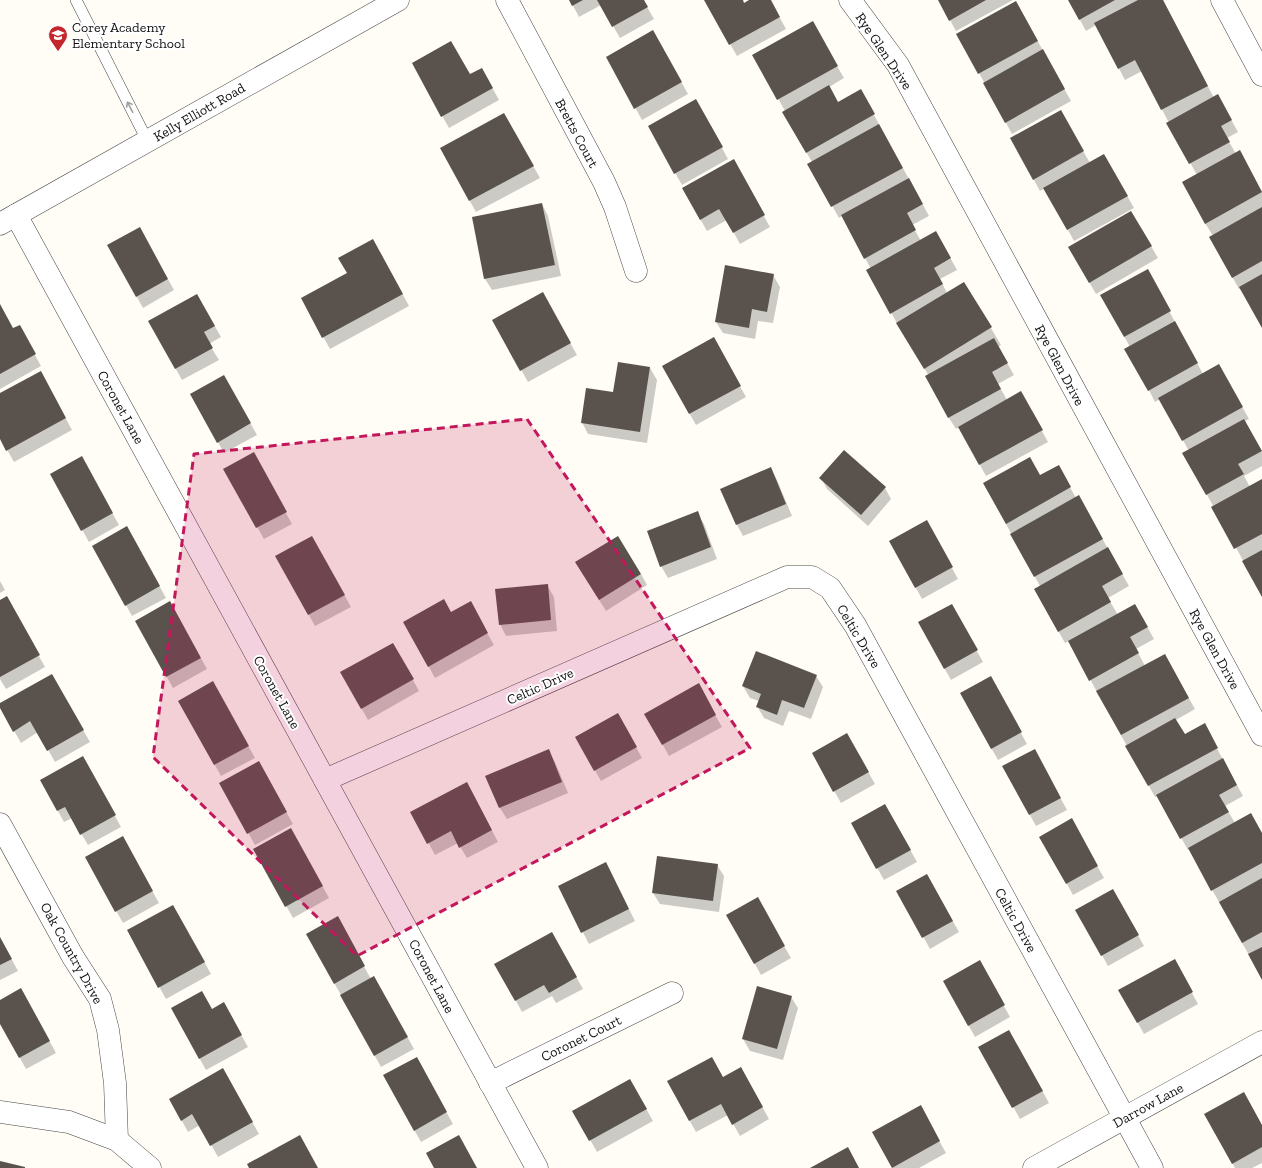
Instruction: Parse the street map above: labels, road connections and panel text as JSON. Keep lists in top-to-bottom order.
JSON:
{
  "streets": {
    "street": [
      "Rye Glen Drive",
      "Kelly Elliott Road",
      "Bretts Court",
      "Coronet Lane",
      "Celtic Drive",
      "Oak Country Drive",
      "Coronet Court",
      "Darrow Lane"
    ]
  },
  "crossings": [
    ["Kelly Elliott Road", "Coronet Lane"],
    ["Coronet Lane", "Celtic Drive"],
    ["Coronet Lane", "Coronet Court"],
    ["Celtic Drive", "Darrow Lane"]
  ],
  "places": {
    "school or university": ["Corey Academy Elementary School"]
  }
}
